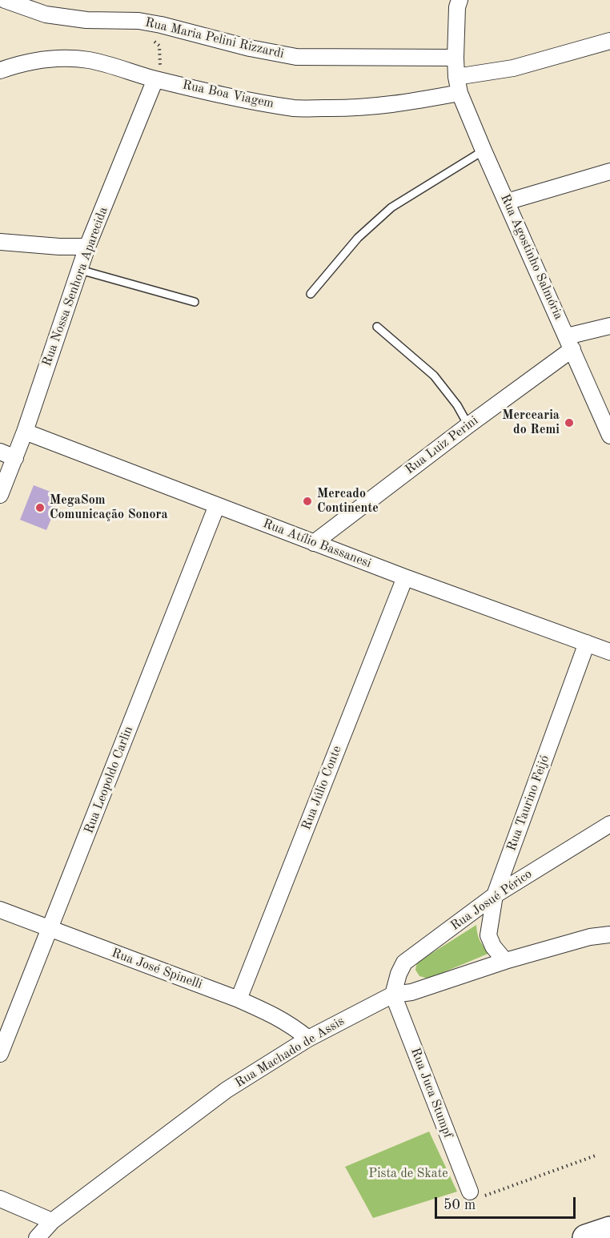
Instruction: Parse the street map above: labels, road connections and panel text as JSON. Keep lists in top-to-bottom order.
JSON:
{
  "streets": {
    "street": [
      "Rua Maria Pelini Rizzardi",
      "Rua Boa Viagem",
      "Rua Agostinho Salmória",
      "Rua Nossa Senhora Aparecida",
      "Rua Luiz Perini",
      "Rua Atílio Bassanesi",
      "Rua Leopoldo Carlin",
      "Rua Júlio Conte",
      "Rua Taurino Feijó",
      "Rua Josué Périco",
      "Rua José Spinelli",
      "Rua Machado de Assis",
      "Rua Juca Stumpf"
    ]
  },
  "crossings": [
    ["Rua Maria Pelini Rizzardi", "Rua Agostinho Salmória"],
    ["Rua Boa Viagem", "Rua Agostinho Salmória"],
    ["Rua Boa Viagem", "Rua Nossa Senhora Aparecida"],
    ["Rua Agostinho Salmória", "Rua Luiz Perini"],
    ["Rua Nossa Senhora Aparecida", "Rua Atílio Bassanesi"],
    ["Rua Luiz Perini", "Rua Atílio Bassanesi"],
    ["Rua Atílio Bassanesi", "Rua Leopoldo Carlin"],
    ["Rua Atílio Bassanesi", "Rua Júlio Conte"],
    ["Rua Atílio Bassanesi", "Rua Taurino Feijó"],
    ["Rua Leopoldo Carlin", "Rua José Spinelli"],
    ["Rua Júlio Conte", "Rua José Spinelli"],
    ["Rua Taurino Feijó", "Rua Josué Périco"],
    ["Rua Taurino Feijó", "Rua Machado de Assis"],
    ["Rua Josué Périco", "Rua Machado de Assis"],
    ["Rua Josué Périco", "Rua Juca Stumpf"],
    ["Rua José Spinelli", "Rua Machado de Assis"],
    ["Rua Machado de Assis", "Rua Juca Stumpf"]
  ],
  "parks": ["Pista de Skate"],
  "places": ["Mercearia do Remi", "Mercado Continente", "MegaSom Comunicação Sonora"],
  "scale_bar": "50 m"
}
